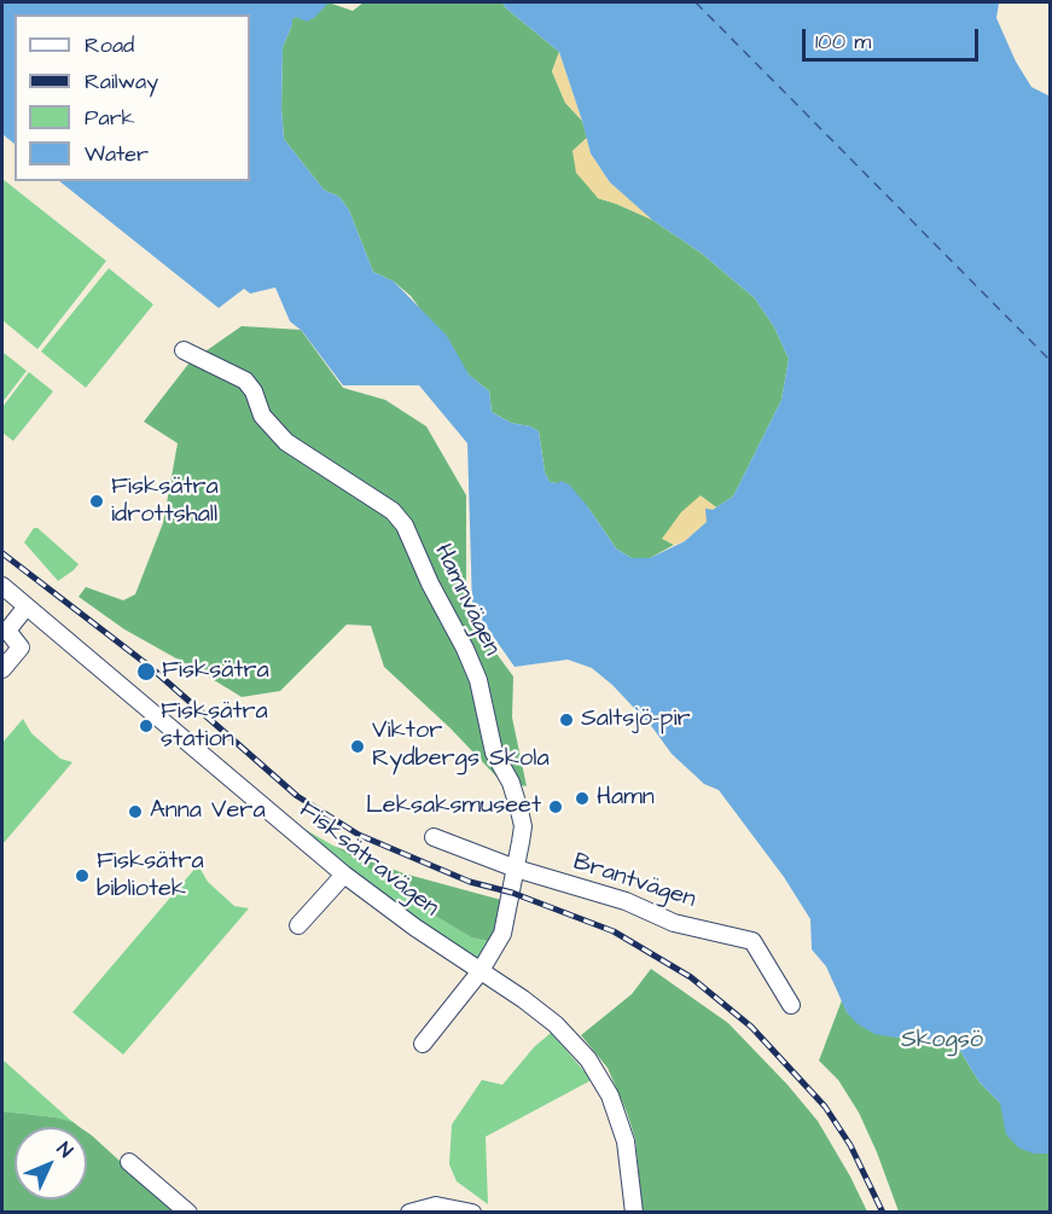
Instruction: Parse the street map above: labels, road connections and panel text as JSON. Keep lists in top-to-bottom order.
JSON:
{
  "streets": {
    "street": ["Hamnvägen", "Fisksätravägen", "Brantvägen"]
  },
  "crossings": [
    ["Hamnvägen", "Fisksätravägen"],
    ["Hamnvägen", "Brantvägen"]
  ],
  "parks": ["Skogsö"],
  "places": [
    "Fisksätra idrottshall",
    "Fisksätra",
    "Saltsjö-pir",
    "Fisksätra station",
    "Viktor Rydbergs Skola",
    "Hamn",
    "Leksaksmuseet",
    "Anna Vera",
    "Fisksätra bibliotek"
  ],
  "legend": [
    "Road",
    "Railway",
    "Park",
    "Water"
  ],
  "scale_bar": "100 m",
  "north": "top right"
}
